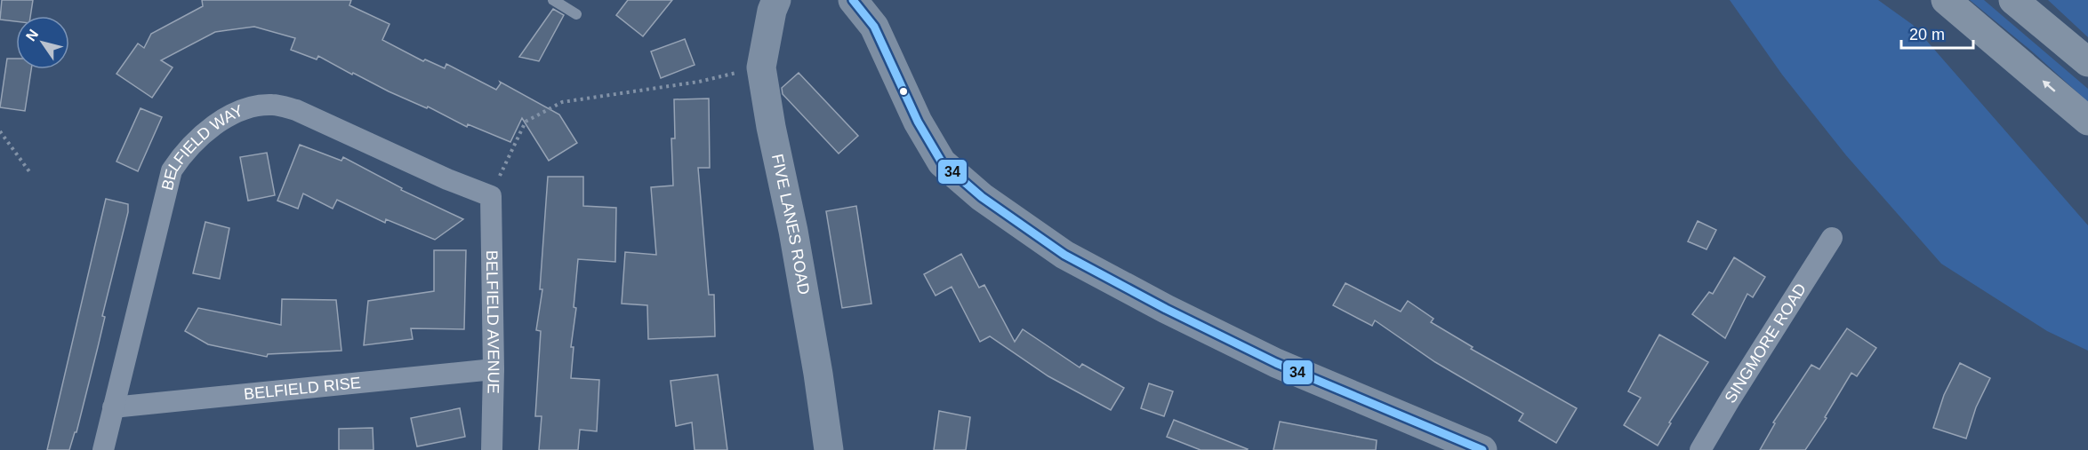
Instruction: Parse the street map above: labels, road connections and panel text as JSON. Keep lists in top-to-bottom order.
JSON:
{
  "streets": {
    "street": [
      "BELFIELD WAY",
      "FIVE LANES ROAD",
      "BELFIELD AVENUE",
      "SINGMORE ROAD",
      "BELFIELD RISE"
    ]
  },
  "crossings": [
    ["BELFIELD WAY", "BELFIELD AVENUE"],
    ["BELFIELD WAY", "BELFIELD RISE"],
    ["BELFIELD AVENUE", "BELFIELD RISE"]
  ],
  "lines": ["transit line 34"],
  "scale_bar": "20 m",
  "north": "top left"
}
